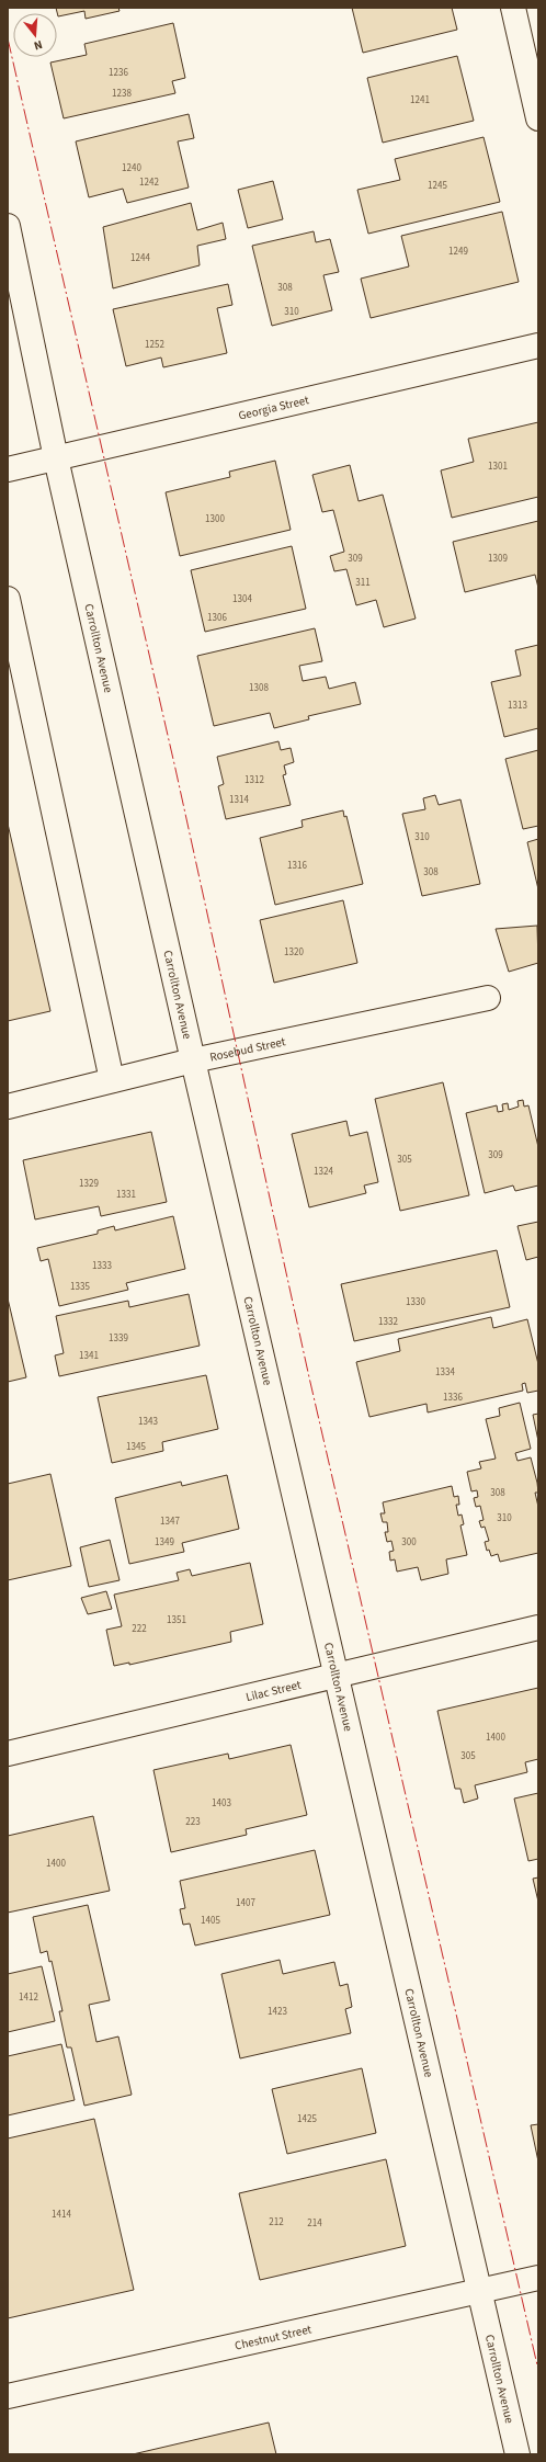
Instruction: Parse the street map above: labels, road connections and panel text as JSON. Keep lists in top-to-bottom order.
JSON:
{
  "streets": {
    "street": [
      "Georgia Street",
      "Carrollton Avenue",
      "Rosebud Street",
      "Lilac Street",
      "Chestnut Street"
    ]
  },
  "crossings": [
    ["Georgia Street", "Carrollton Avenue"],
    ["Carrollton Avenue", "Rosebud Street"],
    ["Carrollton Avenue", "Lilac Street"],
    ["Carrollton Avenue", "Chestnut Street"]
  ],
  "house_numbers": [
    "1236",
    "1238",
    "1241",
    "1240",
    "1242",
    "1245",
    "1249",
    "1244",
    "308",
    "310",
    "1252",
    "1301",
    "1300",
    "309",
    "1309",
    "311",
    "1304",
    "1306",
    "1308",
    "1313",
    "1312",
    "1314",
    "310",
    "1316",
    "308",
    "1320",
    "309",
    "305",
    "1324",
    "1329",
    "1331",
    "1333",
    "1335",
    "1330",
    "1332",
    "1339",
    "1341",
    "1334",
    "1336",
    "1343",
    "1345",
    "308",
    "310",
    "1347",
    "1349",
    "300",
    "1351",
    "222",
    "1400",
    "305",
    "1403",
    "223",
    "1400",
    "1407",
    "1405",
    "1412",
    "1423",
    "1425",
    "1414",
    "212",
    "214"
  ],
  "north": "bottom"
}
